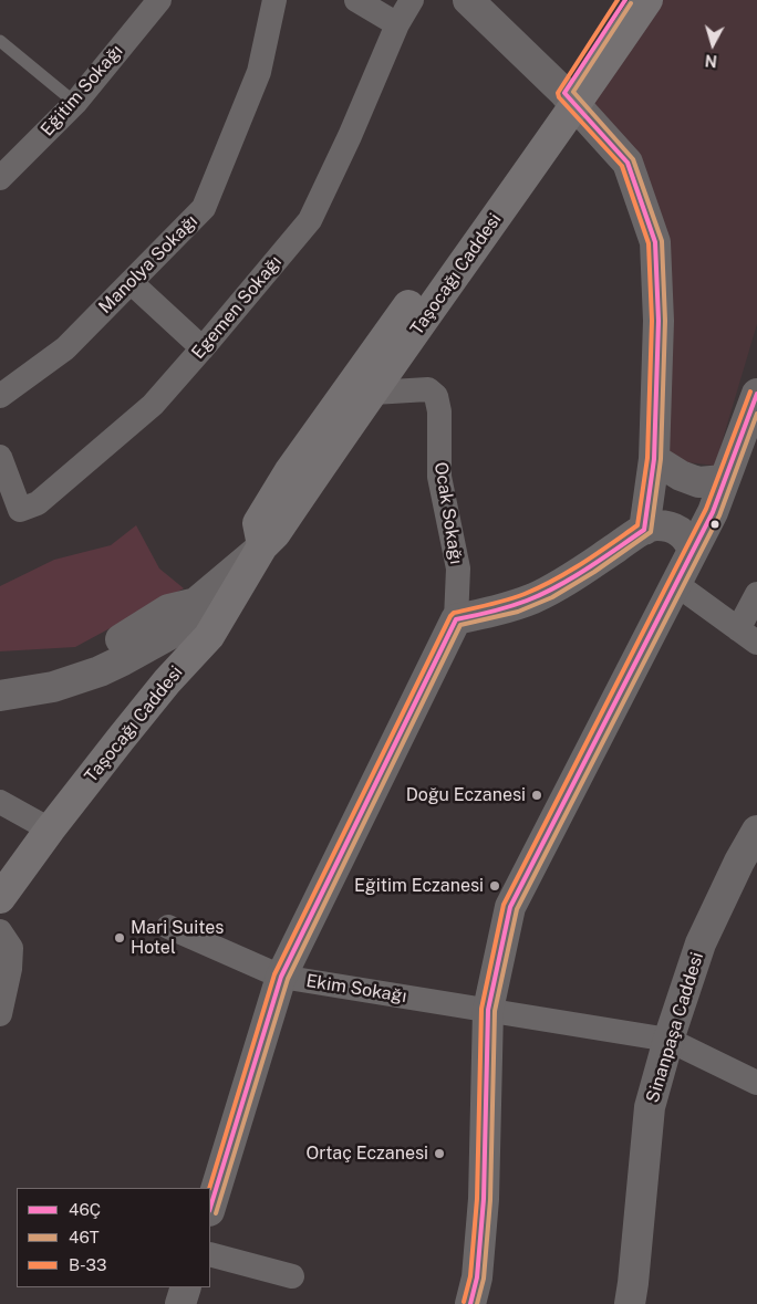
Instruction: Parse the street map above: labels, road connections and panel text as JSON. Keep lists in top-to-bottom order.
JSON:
{
  "streets": {
    "main road": ["Taşocağı Caddesi"],
    "street": [
      "Eğitim Sokağı",
      "Manolya Sokağı",
      "Egemen Sokağı",
      "Ocak Sokağı",
      "Ekim Sokağı",
      "Sinanpaşa Caddesi"
    ]
  },
  "crossings": [
    ["Taşocağı Caddesi", "Ocak Sokağı"],
    ["Ekim Sokağı", "Sinanpaşa Caddesi"]
  ],
  "places": [
    "Doğu Eczanesi",
    "Eğitim Eczanesi",
    "Mari Suites Hotel",
    "Ortaç Eczanesi"
  ],
  "lines": ["transit line 46Ç", "transit line B-33", "transit line 46T"],
  "legend": ["46Ç", "46T", "B-33"],
  "north": "bottom"
}
